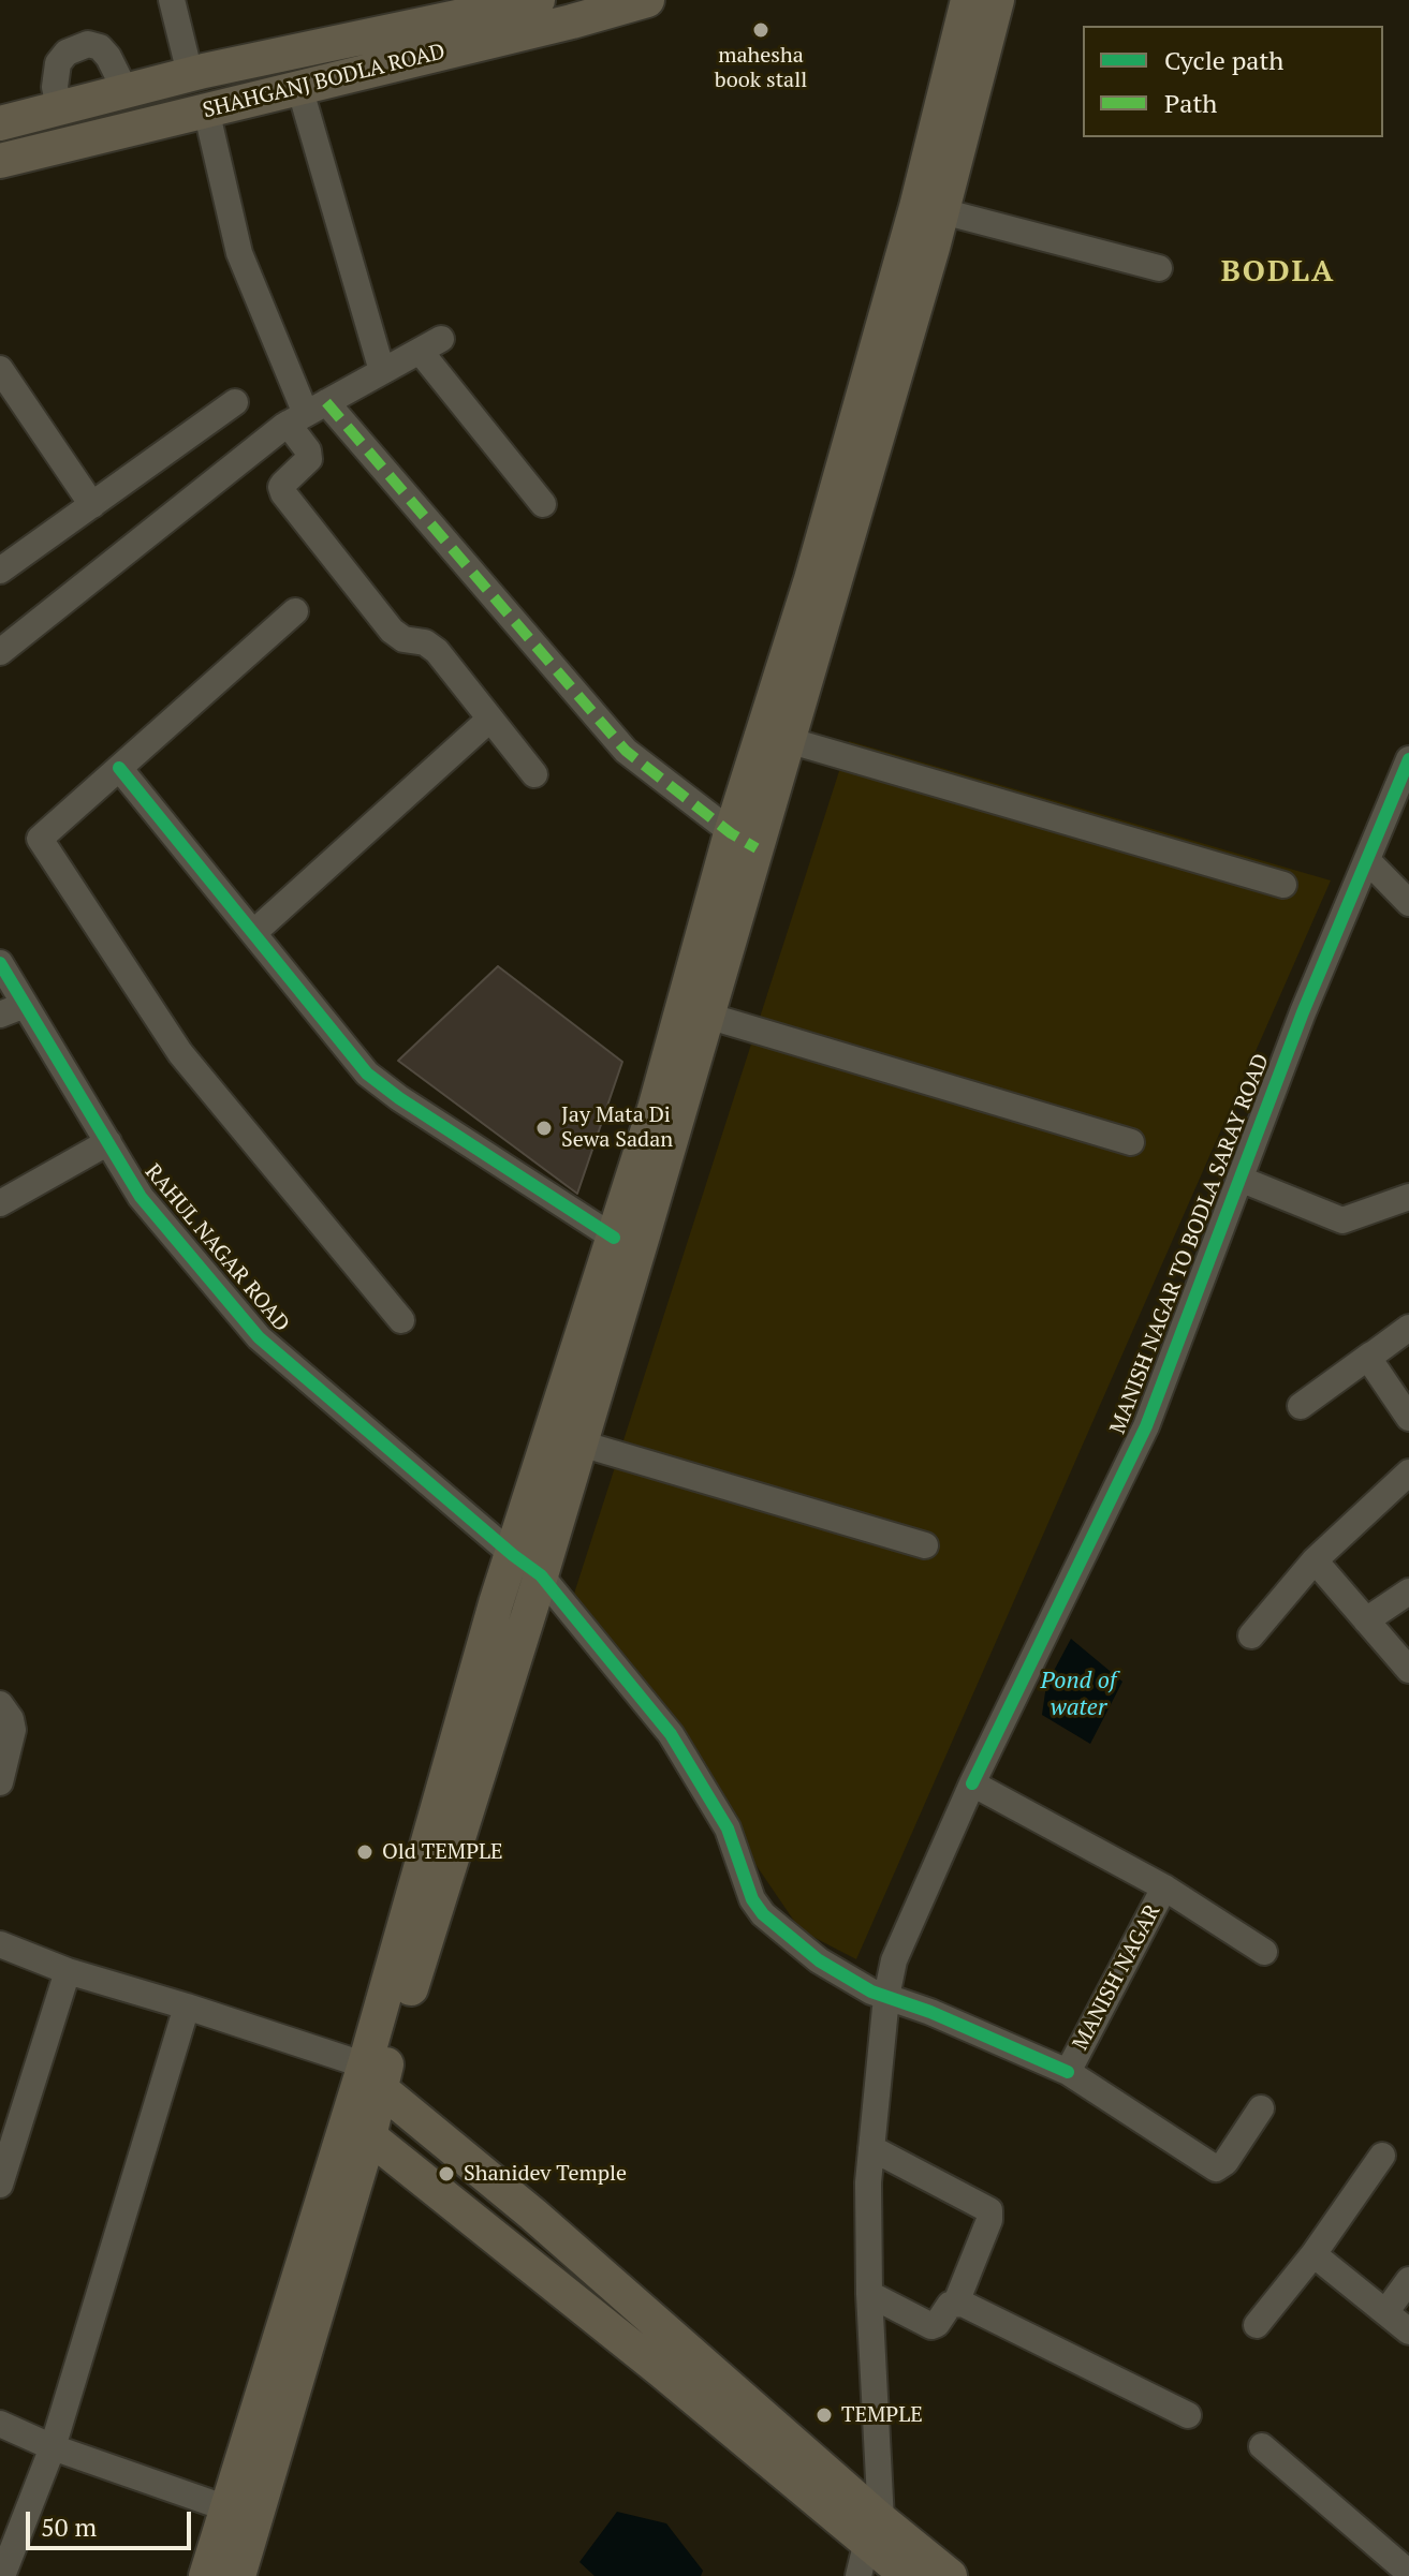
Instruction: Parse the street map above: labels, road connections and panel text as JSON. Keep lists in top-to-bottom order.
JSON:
{
  "streets": {
    "main road": ["SHAHGANJ BODLA ROAD"],
    "street": ["MANISH NAGAR TO BODLA SARAY ROAD", "RAHUL NAGAR ROAD", "MANISH NAGAR"]
  },
  "crossings": [
    ["MANISH NAGAR TO BODLA SARAY ROAD", "RAHUL NAGAR ROAD"],
    ["RAHUL NAGAR ROAD", "MANISH NAGAR"]
  ],
  "districts": ["BODLA"],
  "water": ["Pond of water"],
  "places": [
    "mahesha book stall",
    "Jay Mata Di Sewa Sadan",
    "Old TEMPLE",
    "Shanidev Temple",
    "TEMPLE"
  ],
  "legend": ["Cycle path", "Path"],
  "scale_bar": "50 m"
}
